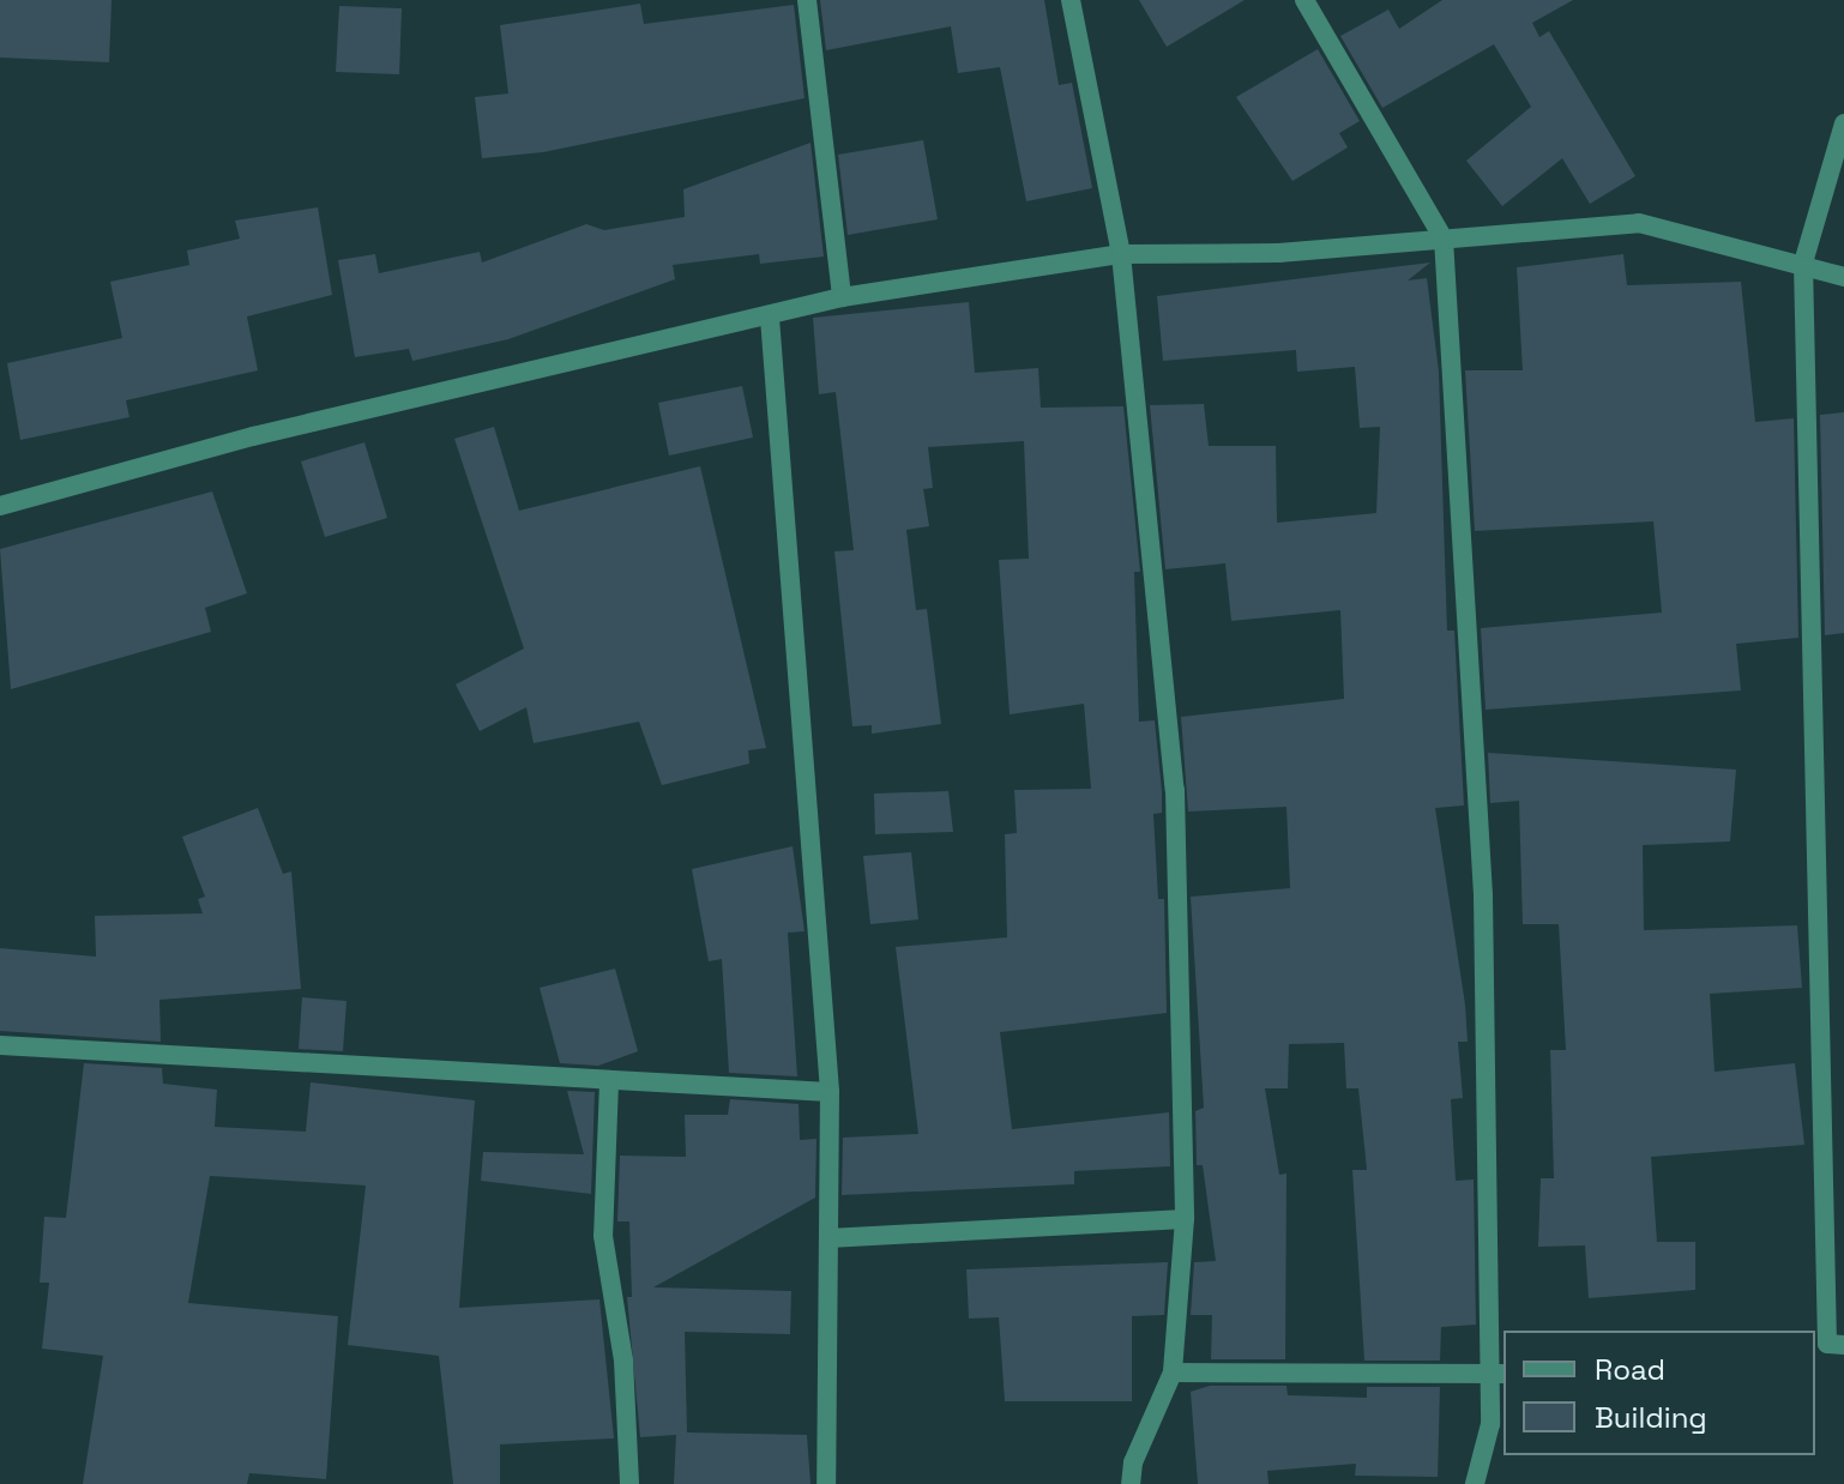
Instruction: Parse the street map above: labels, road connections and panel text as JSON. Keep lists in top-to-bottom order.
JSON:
{
  "legend": ["Road", "Building"]
}
